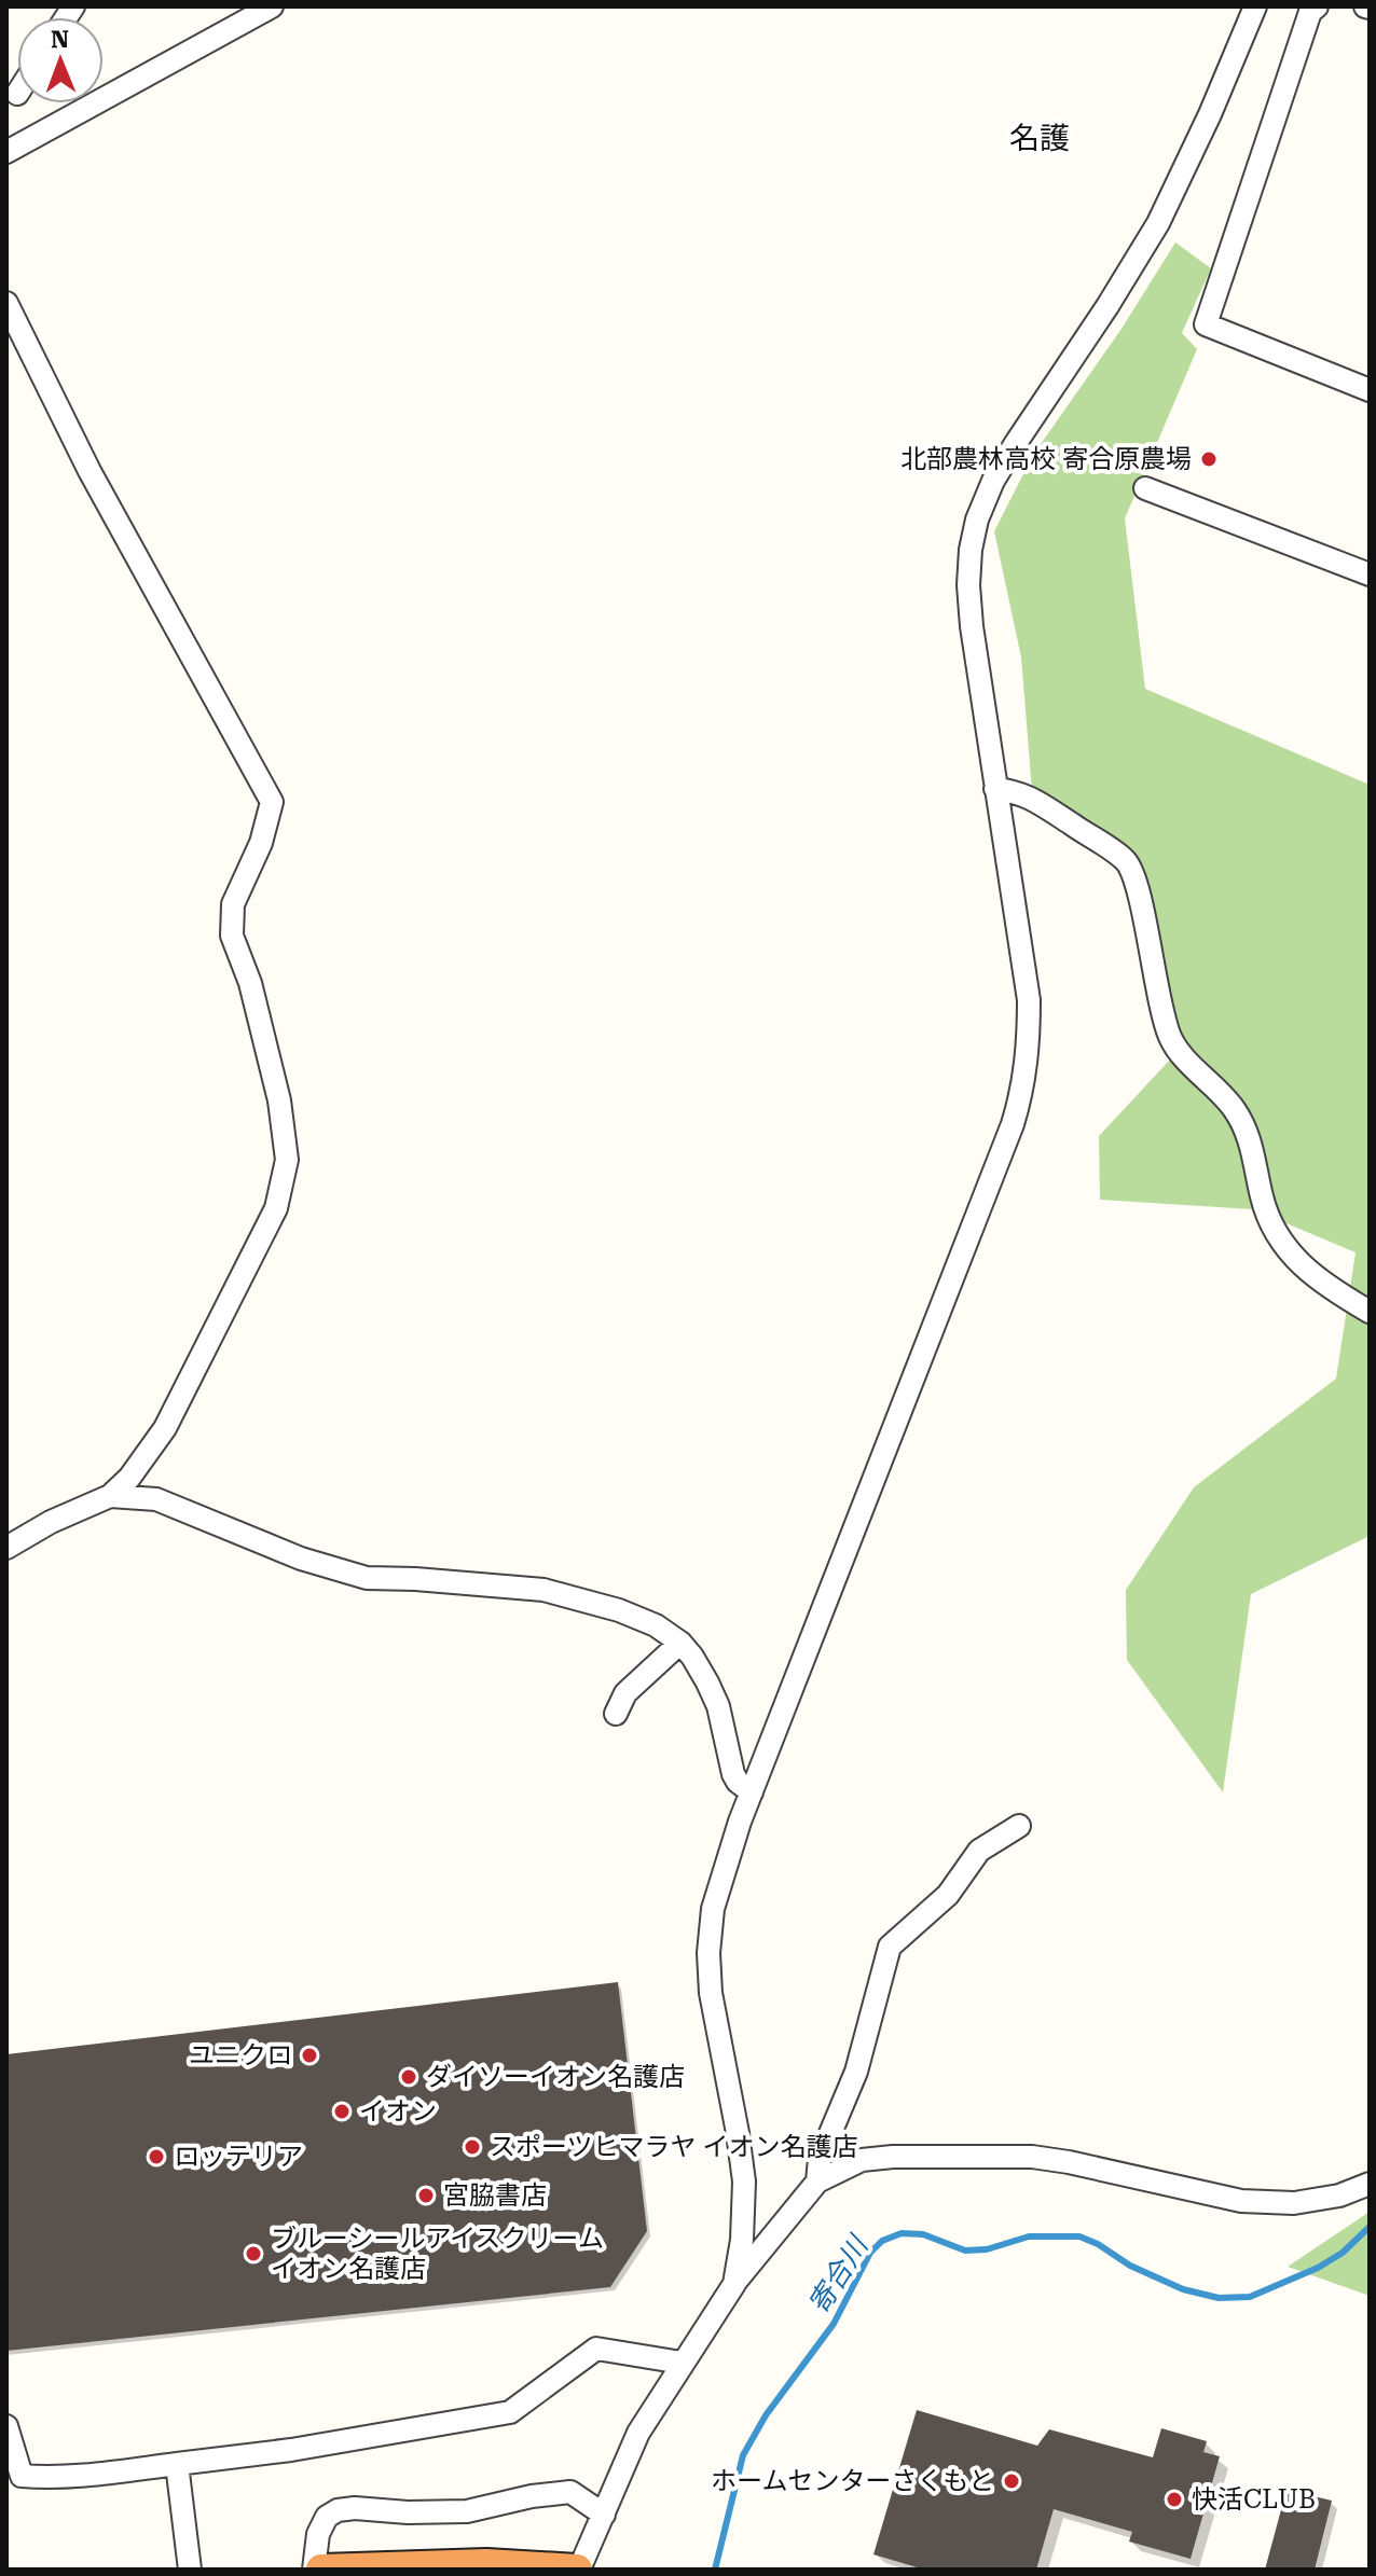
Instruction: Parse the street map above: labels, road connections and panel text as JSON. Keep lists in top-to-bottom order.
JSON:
{
  "districts": ["名護"],
  "water": ["寄合川"],
  "places": [
    "北部農林高校 寄合原農場",
    "ユニクロ",
    "ダイソーイオン名護店",
    "イオン",
    "スポーツヒマラヤ イオン名護店",
    "ロッテリア",
    "宮脇書店",
    "ブルーシールアイスクリーム イオン名護店",
    "ホームセンターさくもと",
    "快活CLUB"
  ],
  "north": "top"
}
